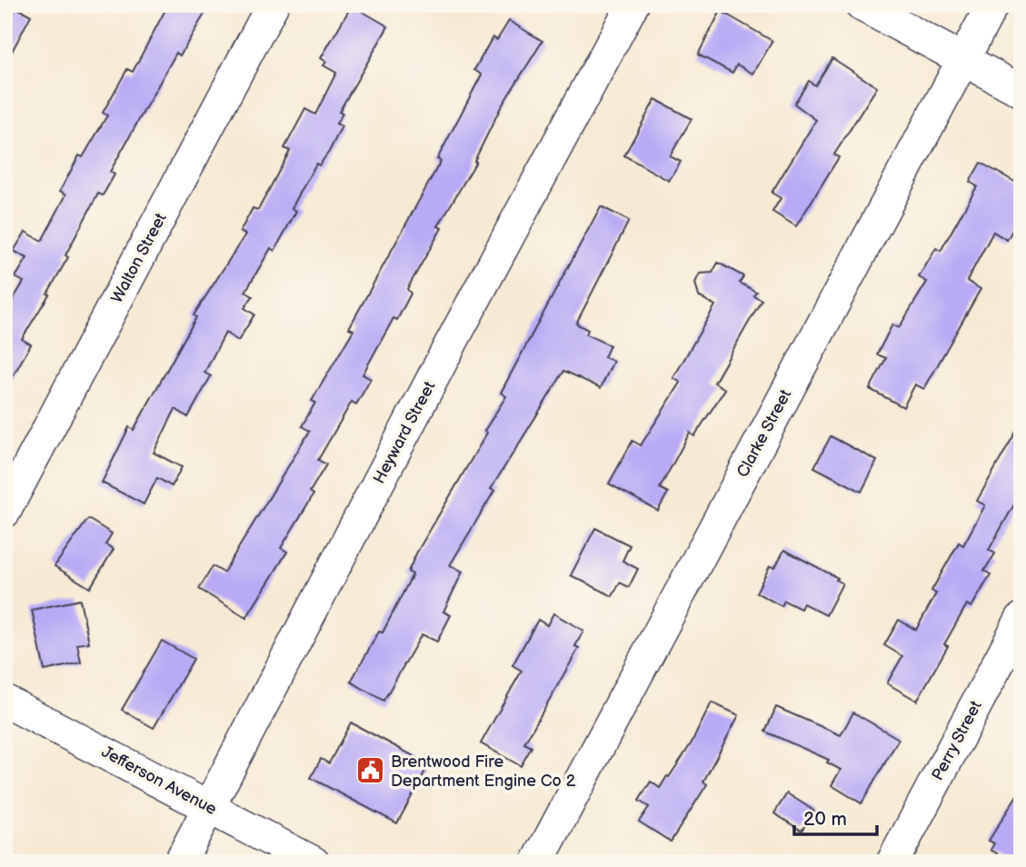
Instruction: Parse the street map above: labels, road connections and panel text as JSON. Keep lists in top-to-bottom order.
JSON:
{
  "streets": {
    "street": [
      "Walton Street",
      "Heyward Street",
      "Clarke Street",
      "Perry Street",
      "Jefferson Avenue"
    ]
  },
  "crossings": [
    ["Heyward Street", "Jefferson Avenue"]
  ],
  "places": {
    "public building": ["Brentwood Fire Department Engine Co 2"]
  },
  "scale_bar": "20 m"
}
